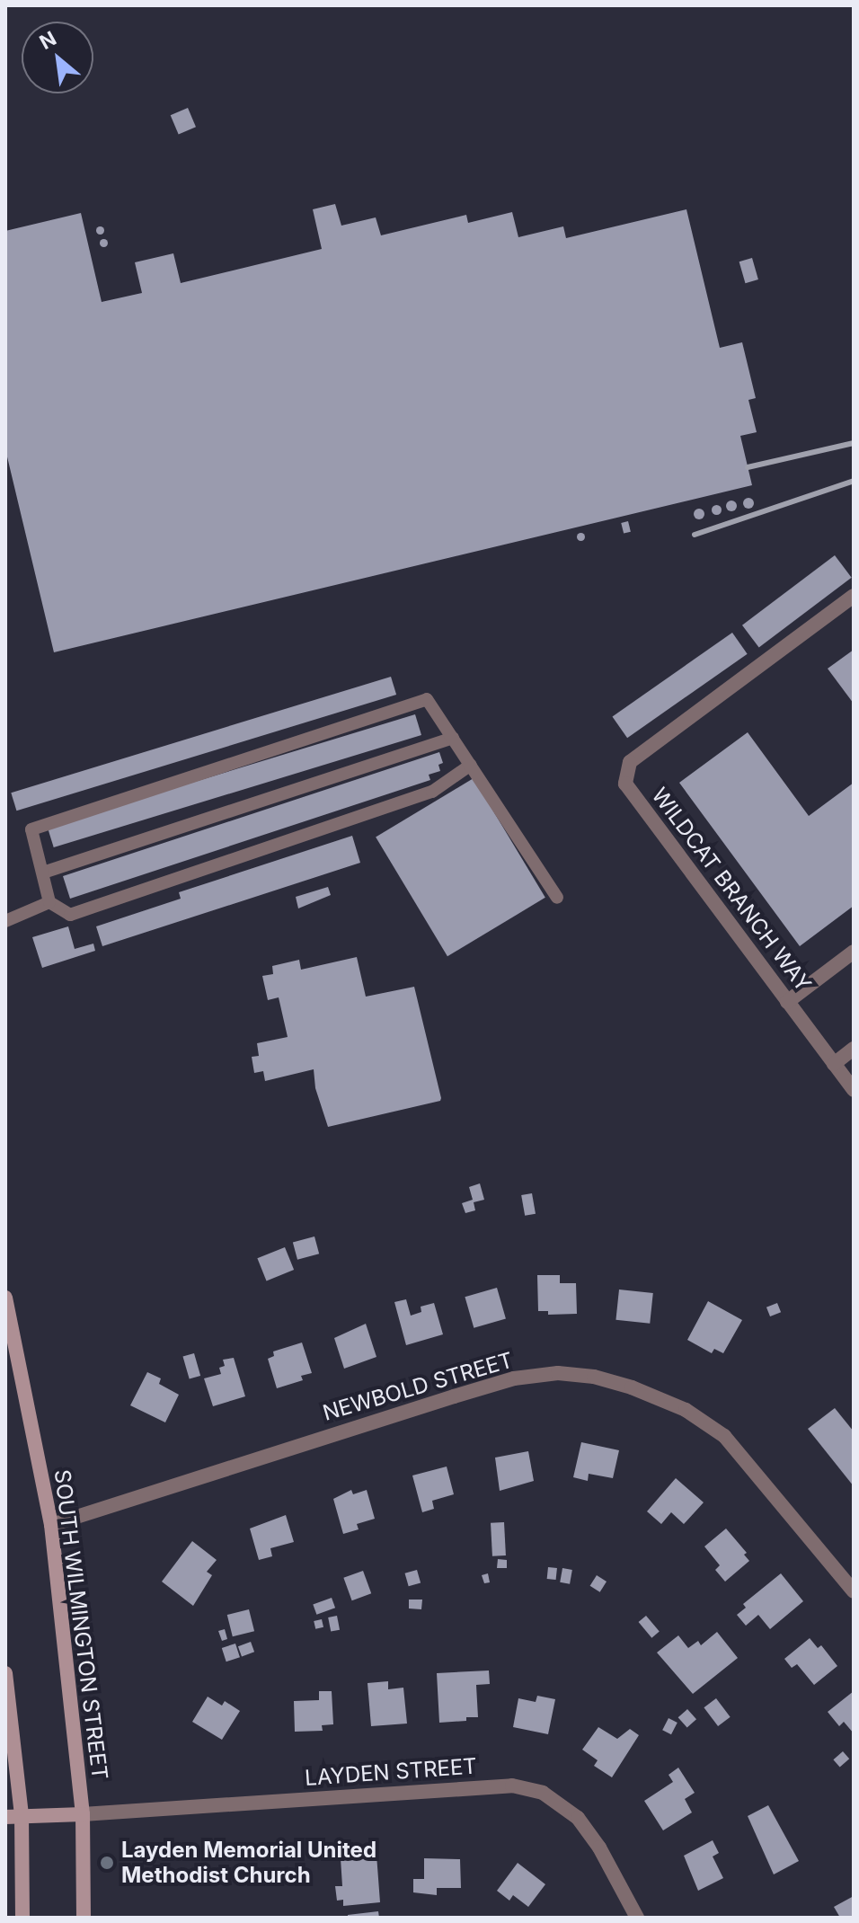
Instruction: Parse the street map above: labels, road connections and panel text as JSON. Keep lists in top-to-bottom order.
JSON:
{
  "streets": {
    "main road": ["SOUTH WILMINGTON STREET"],
    "street": ["WILDCAT BRANCH WAY", "NEWBOLD STREET", "LAYDEN STREET"]
  },
  "crossings": [
    ["NEWBOLD STREET", "SOUTH WILMINGTON STREET"],
    ["SOUTH WILMINGTON STREET", "LAYDEN STREET"]
  ],
  "places": ["Layden Memorial United Methodist Church"],
  "north": "top left"
}
